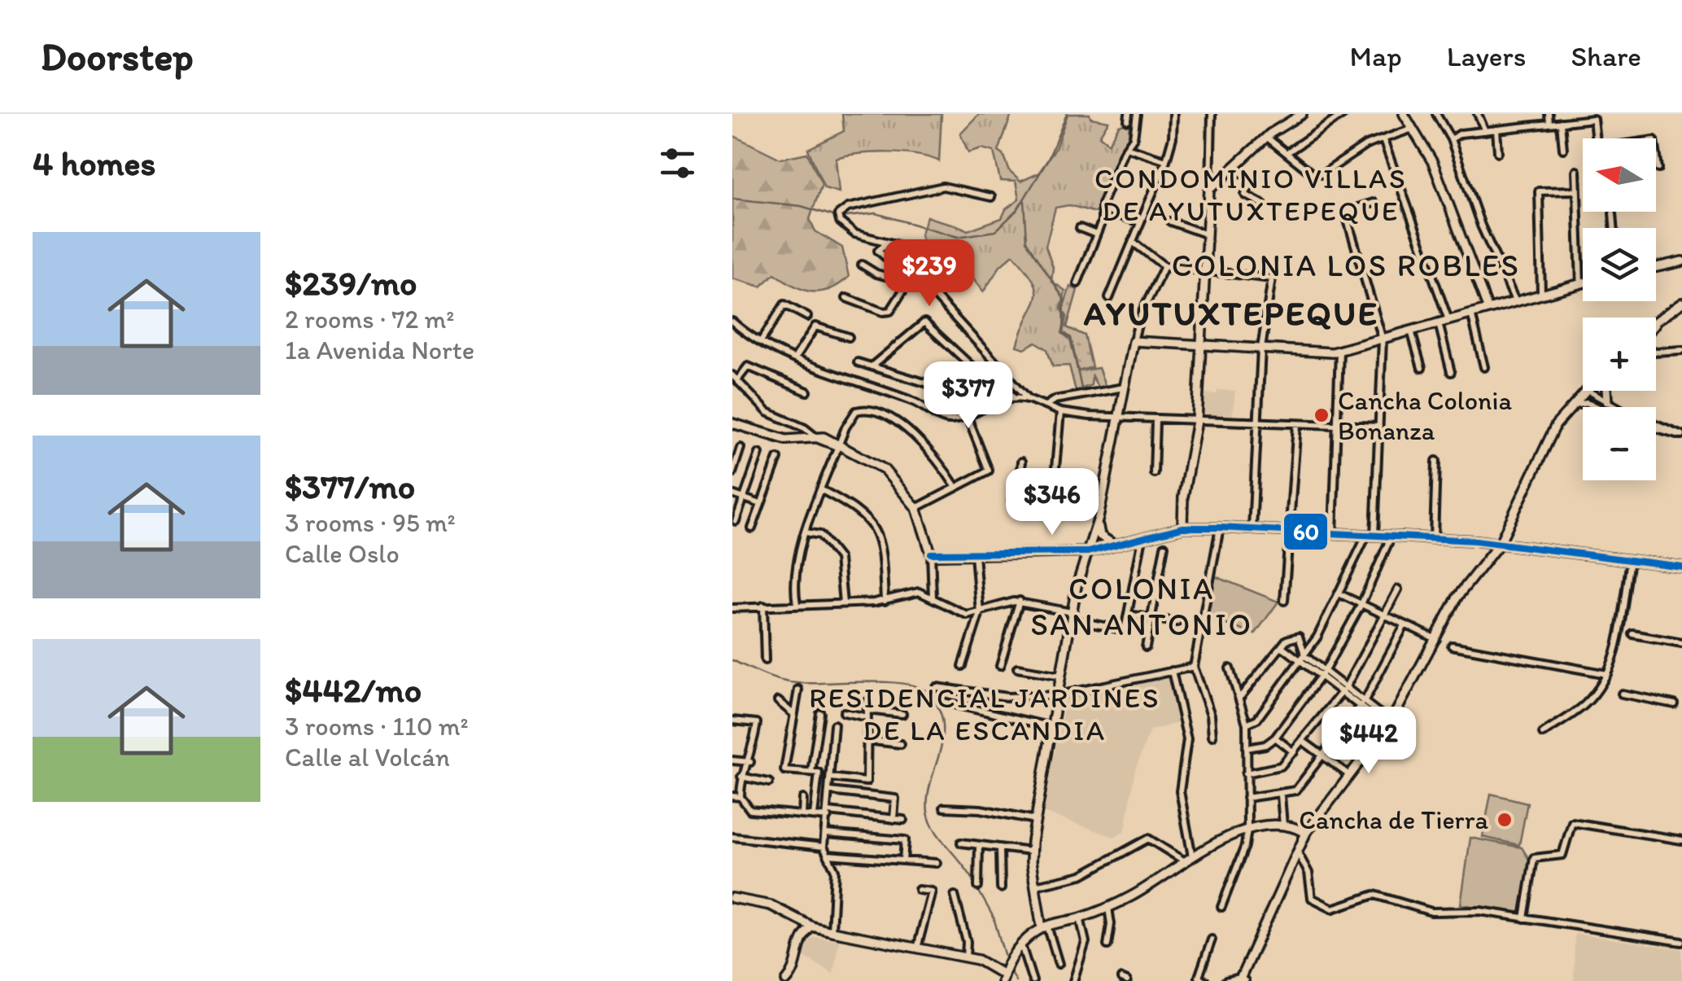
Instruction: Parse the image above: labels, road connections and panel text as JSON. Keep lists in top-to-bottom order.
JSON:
{
  "districts": [
    "CONDOMINIO VILLAS DE AYUTUXTEPEQUE",
    "COLONIA LOS ROBLES",
    "AYUTUXTEPEQUE",
    "COLONIA SAN ANTONIO",
    "RESIDENCIAL JARDINES DE LA ESCANDIA"
  ],
  "places": ["Cancha Colonia Bonanza", "Cancha de Tierra"],
  "lines": ["transit line 60"],
  "north": "left",
  "page": {
    "header": "Doorstep",
    "nav": ["Map", "Layers", "Share"],
    "heading": "4 homes",
    "map_buttons": ["+", "−"],
    "list": [
      {
        "name": "$239/mo",
        "note": "2 rooms · 72 m² · 1a Avenida Norte"
      },
      {
        "name": "$377/mo",
        "note": "3 rooms · 95 m² · Calle Oslo"
      },
      {
        "name": "$442/mo",
        "note": "3 rooms · 110 m² · Calle al Volcán"
      }
    ],
    "price": [
      "$239",
      "$377",
      "$346",
      "$442"
    ]
  }
}
